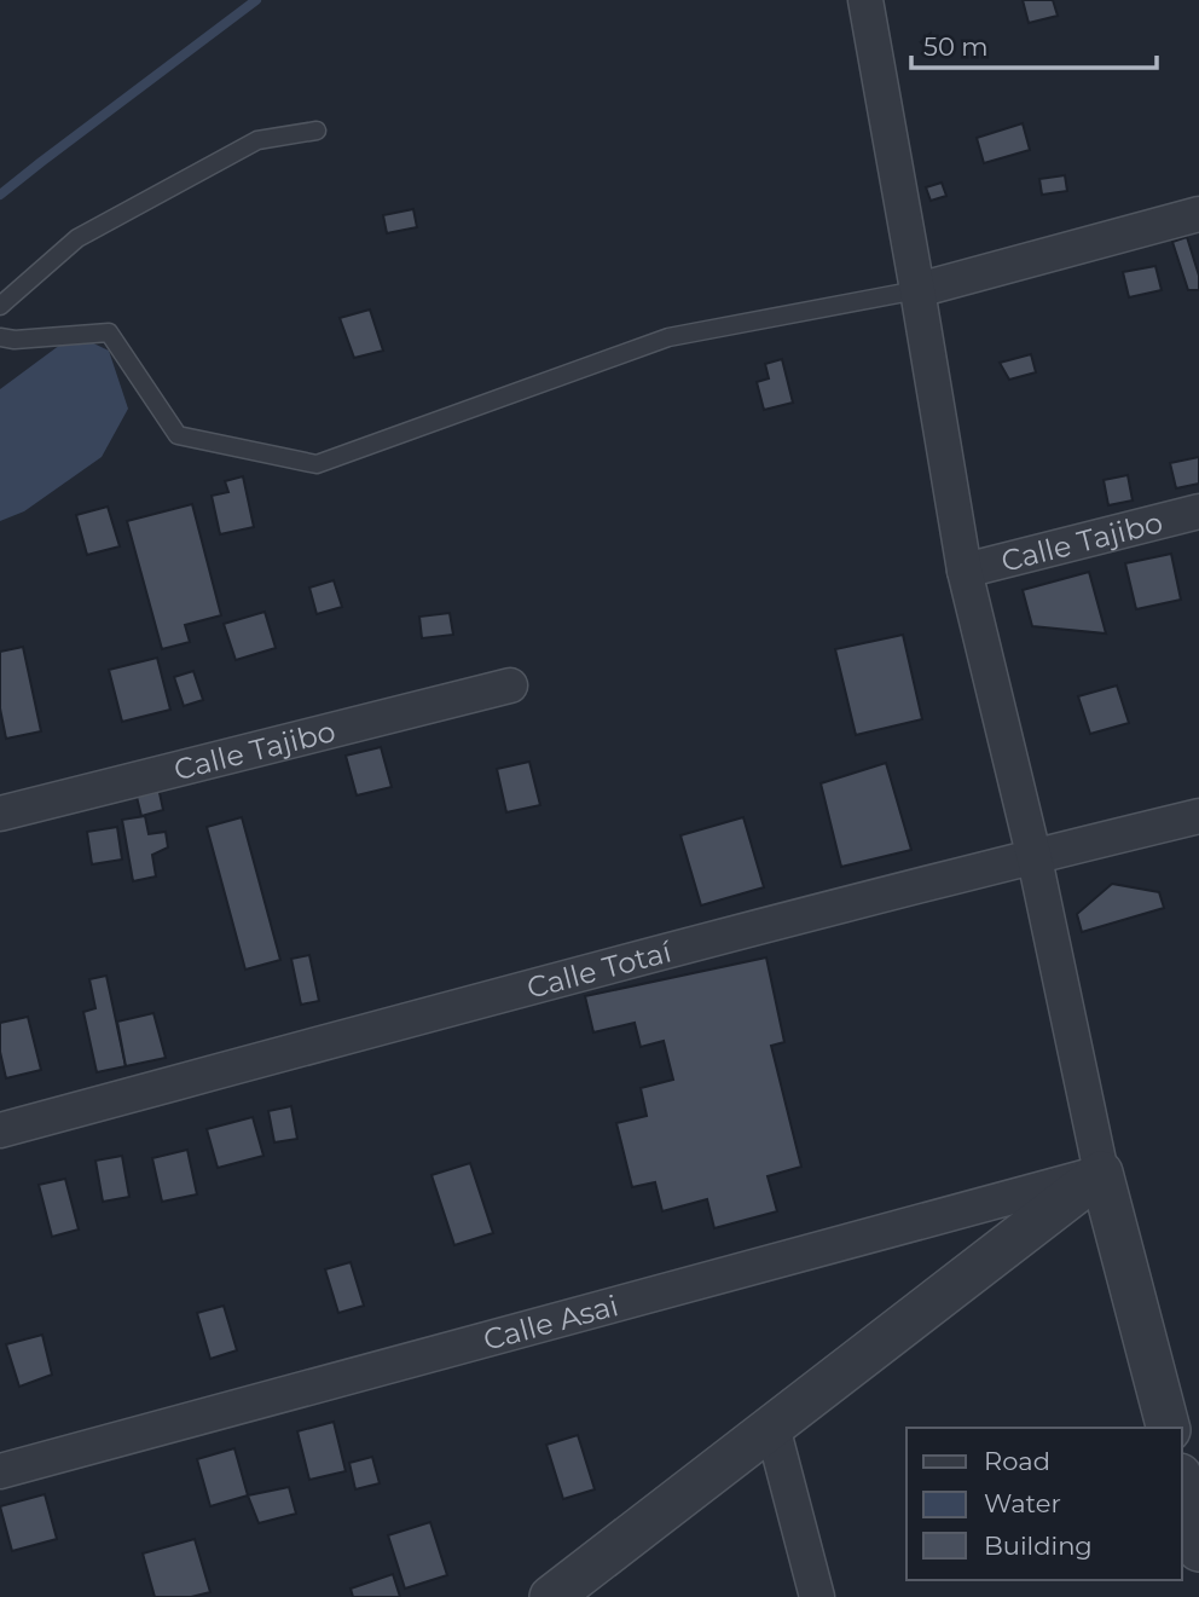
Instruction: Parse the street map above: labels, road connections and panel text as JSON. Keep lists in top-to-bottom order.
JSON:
{
  "streets": {
    "street": ["Calle Tajibo", "Calle Totaí", "Calle Asai"]
  },
  "legend": ["Road", "Water", "Building"],
  "scale_bar": "50 m"
}
